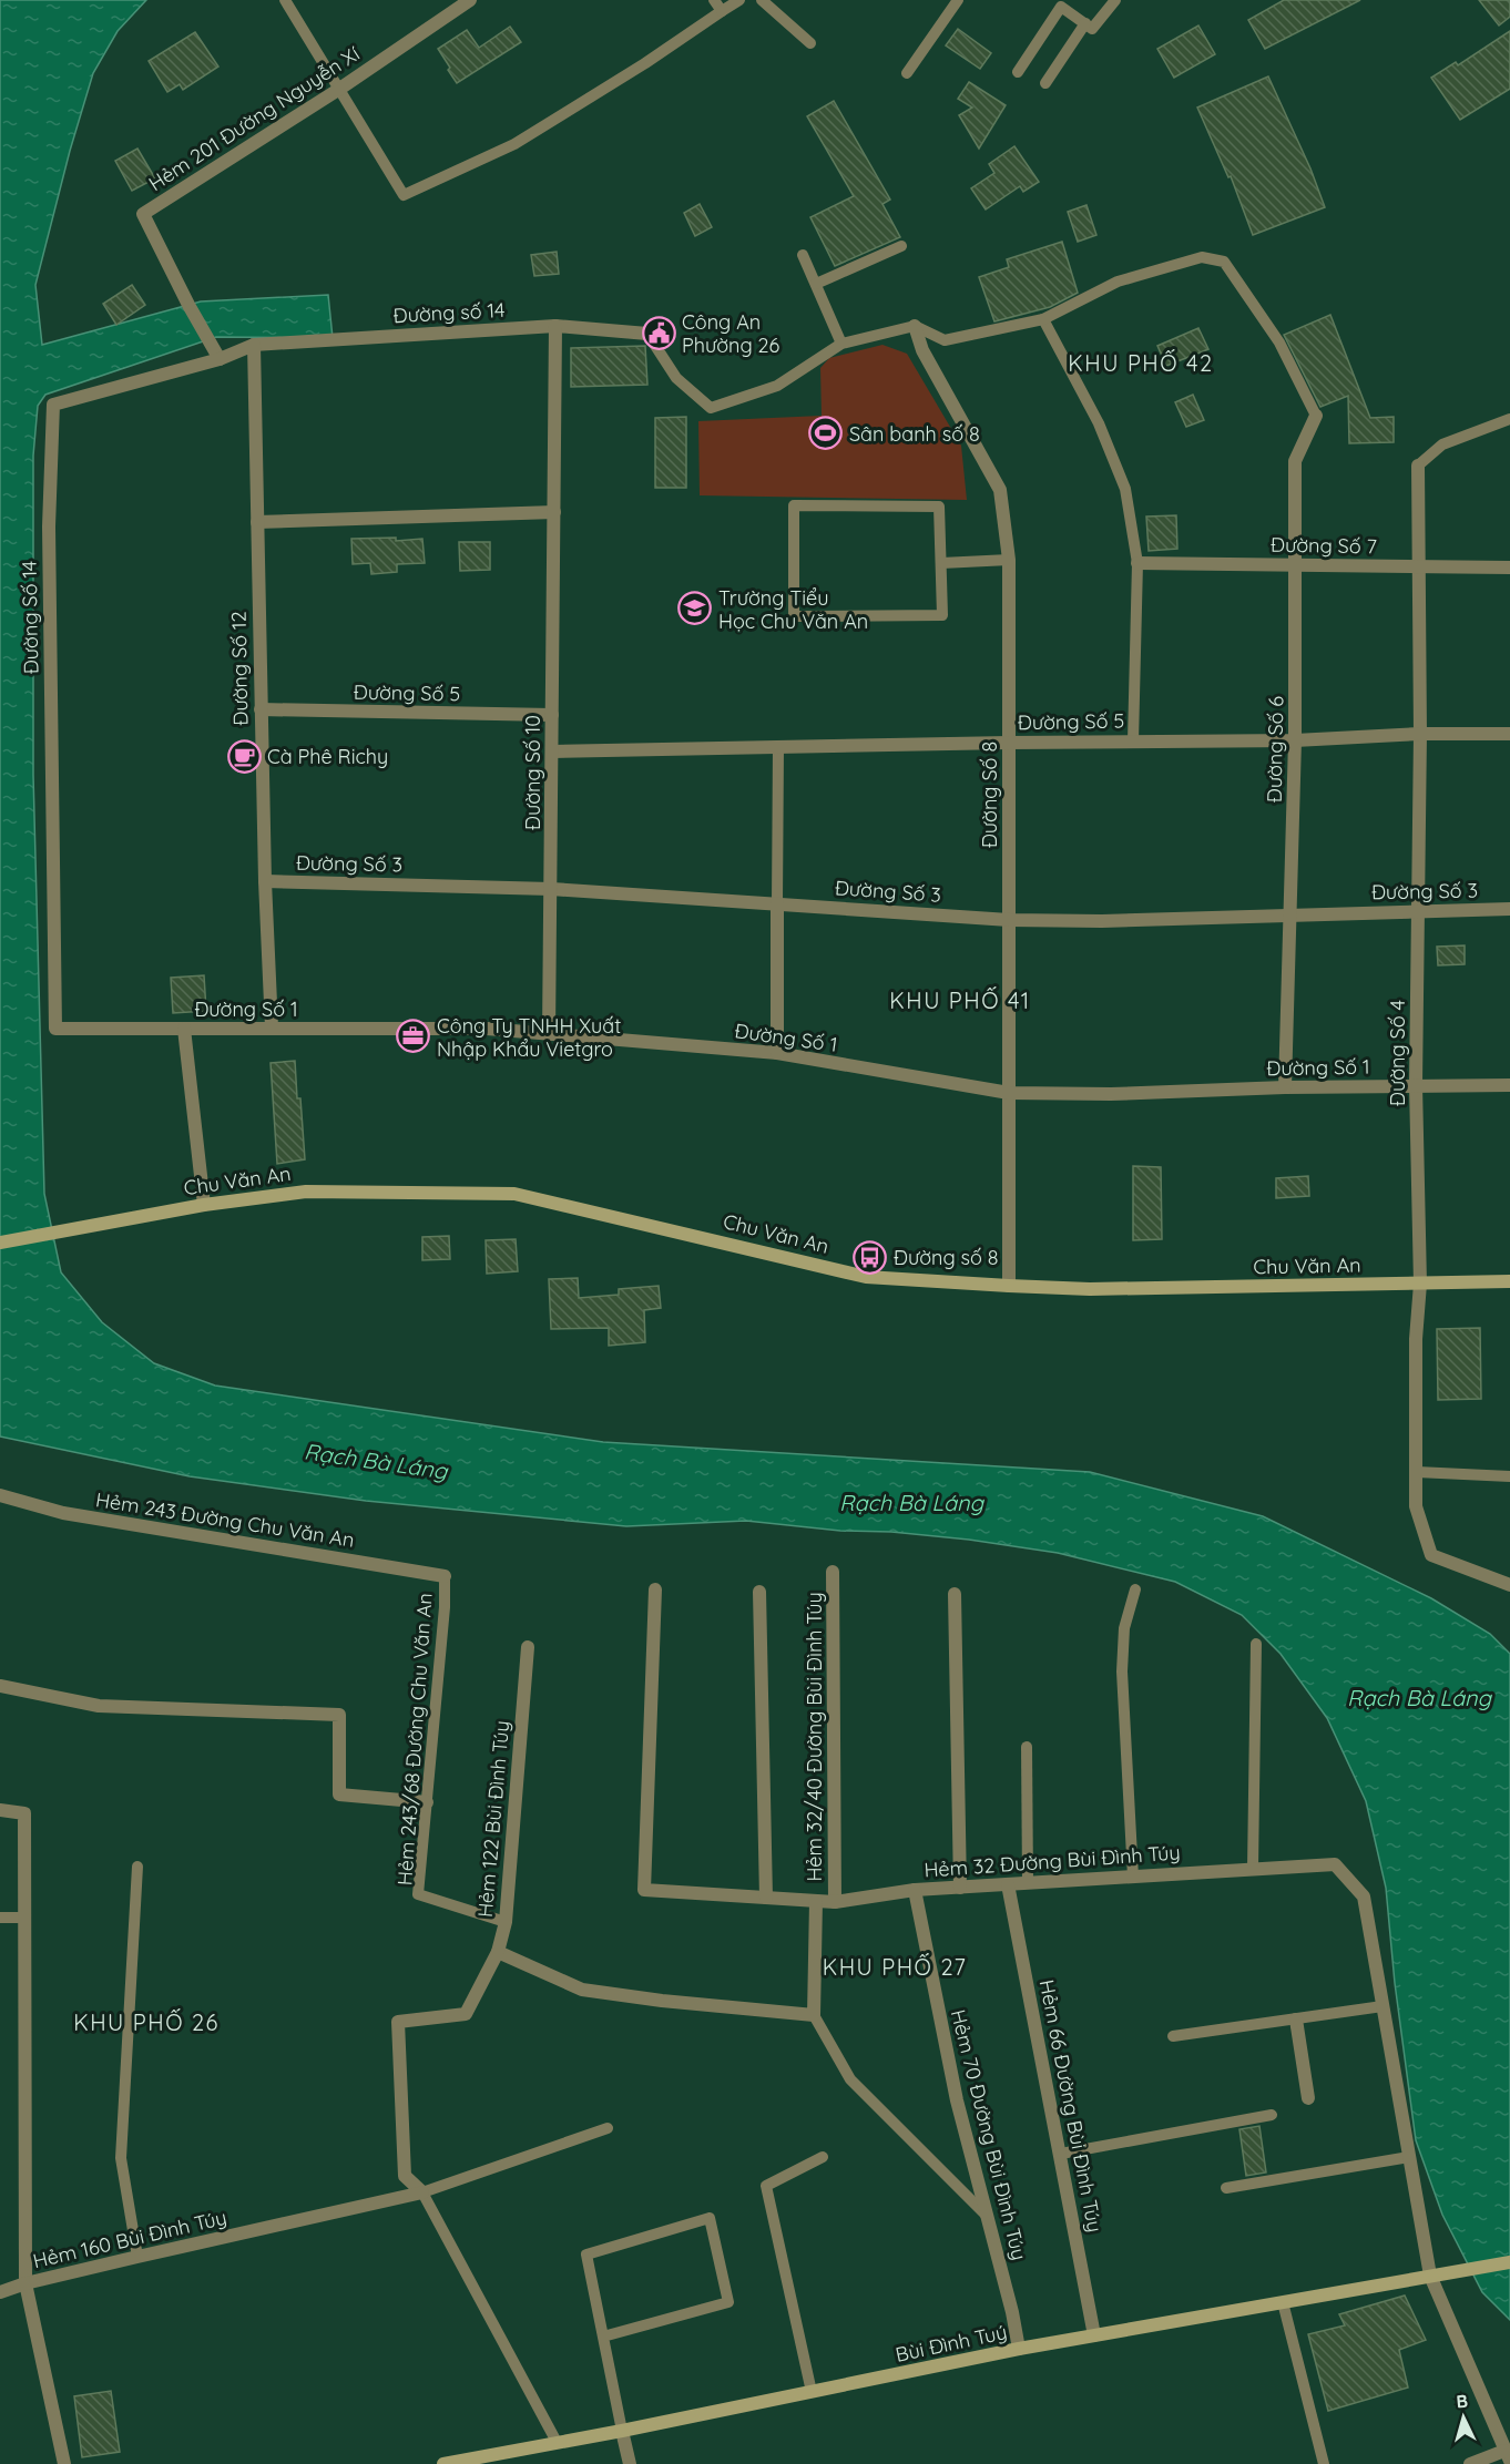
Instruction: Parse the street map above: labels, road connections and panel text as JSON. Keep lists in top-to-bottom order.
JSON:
{
  "streets": {
    "street": [
      "Hẻm 201 Đường Nguyễn Xí",
      "Đường số 14",
      "Đường Số 7",
      "Đường Số 14",
      "Đường Số 12",
      "Đường Số 5",
      "Đường Số 6",
      "Đường Số 10",
      "Đường Số 8",
      "Đường Số 3",
      "Đường Số 1",
      "Đường Số 4",
      "Chu Văn An",
      "Hẻm 243 Đường Chu Văn An",
      "Hẻm 32/40 Đường Bùi Đình Túy",
      "Hẻm 122 Bùi Đình Túy",
      "Hẻm 32 Đường Bùi Đình Túy",
      "Hẻm 66 Đường Bùi Đình Túy",
      "Hẻm 70 Đường Bùi Đình Túy",
      "Hẻm 160 Bùi Đình Túy",
      "Bùi Đình Tuý"
    ],
    "lane": ["Hẻm 243/68 Đường Chu Văn An"]
  },
  "crossings": [
    ["Hẻm 201 Đường Nguyễn Xí", "Đường Số 14"],
    ["Đường số 14", "Đường Số 12"],
    ["Đường số 14", "Đường Số 10"],
    ["Đường Số 7", "Đường Số 6"],
    ["Đường Số 7", "Đường Số 4"],
    ["Đường Số 14", "Đường Số 1"],
    ["Đường Số 12", "Đường Số 5"],
    ["Đường Số 12", "Đường Số 3"],
    ["Đường Số 12", "Đường Số 1"],
    ["Đường Số 5", "Đường Số 6"],
    ["Đường Số 5", "Đường Số 10"],
    ["Đường Số 5", "Đường Số 8"],
    ["Đường Số 5", "Đường Số 4"],
    ["Đường Số 6", "Đường Số 3"],
    ["Đường Số 6", "Đường Số 1"],
    ["Đường Số 10", "Đường Số 3"],
    ["Đường Số 10", "Đường Số 1"],
    ["Đường Số 8", "Đường Số 3"],
    ["Đường Số 8", "Đường Số 1"],
    ["Đường Số 8", "Chu Văn An"],
    ["Đường Số 3", "Đường Số 4"],
    ["Đường Số 1", "Đường Số 4"],
    ["Đường Số 4", "Chu Văn An"],
    ["Hẻm 243 Đường Chu Văn An", "Hẻm 243/68 Đường Chu Văn An"],
    ["Hẻm 32/40 Đường Bùi Đình Túy", "Hẻm 32 Đường Bùi Đình Túy"],
    ["Hẻm 243/68 Đường Chu Văn An", "Hẻm 122 Bùi Đình Túy"],
    ["Hẻm 122 Bùi Đình Túy", "Hẻm 160 Bùi Đình Túy"],
    ["Hẻm 122 Bùi Đình Túy", "Bùi Đình Tuý"],
    ["Hẻm 32 Đường Bùi Đình Túy", "Hẻm 66 Đường Bùi Đình Túy"],
    ["Hẻm 32 Đường Bùi Đình Túy", "Hẻm 70 Đường Bùi Đình Túy"],
    ["Hẻm 32 Đường Bùi Đình Túy", "Bùi Đình Tuý"],
    ["Hẻm 66 Đường Bùi Đình Túy", "Bùi Đình Tuý"],
    ["Hẻm 70 Đường Bùi Đình Túy", "Bùi Đình Tuý"]
  ],
  "districts": [
    "KHU PHỐ 42",
    "KHU PHỐ 41",
    "KHU PHỐ 27",
    "KHU PHỐ 26"
  ],
  "water": ["Rạch Bà Láng"],
  "places": {
    "public building": ["Công An Phường 26"],
    "sports": ["Sân banh số 8"],
    "school or university": ["Trường Tiểu Học Chu Văn An"],
    "cafe": ["Cà Phê Richy"],
    "office": ["Công Ty TNHH Xuất Nhập Khẩu Vietgro"],
    "bus stop": ["Đường số 8"]
  },
  "north": "top"
}
